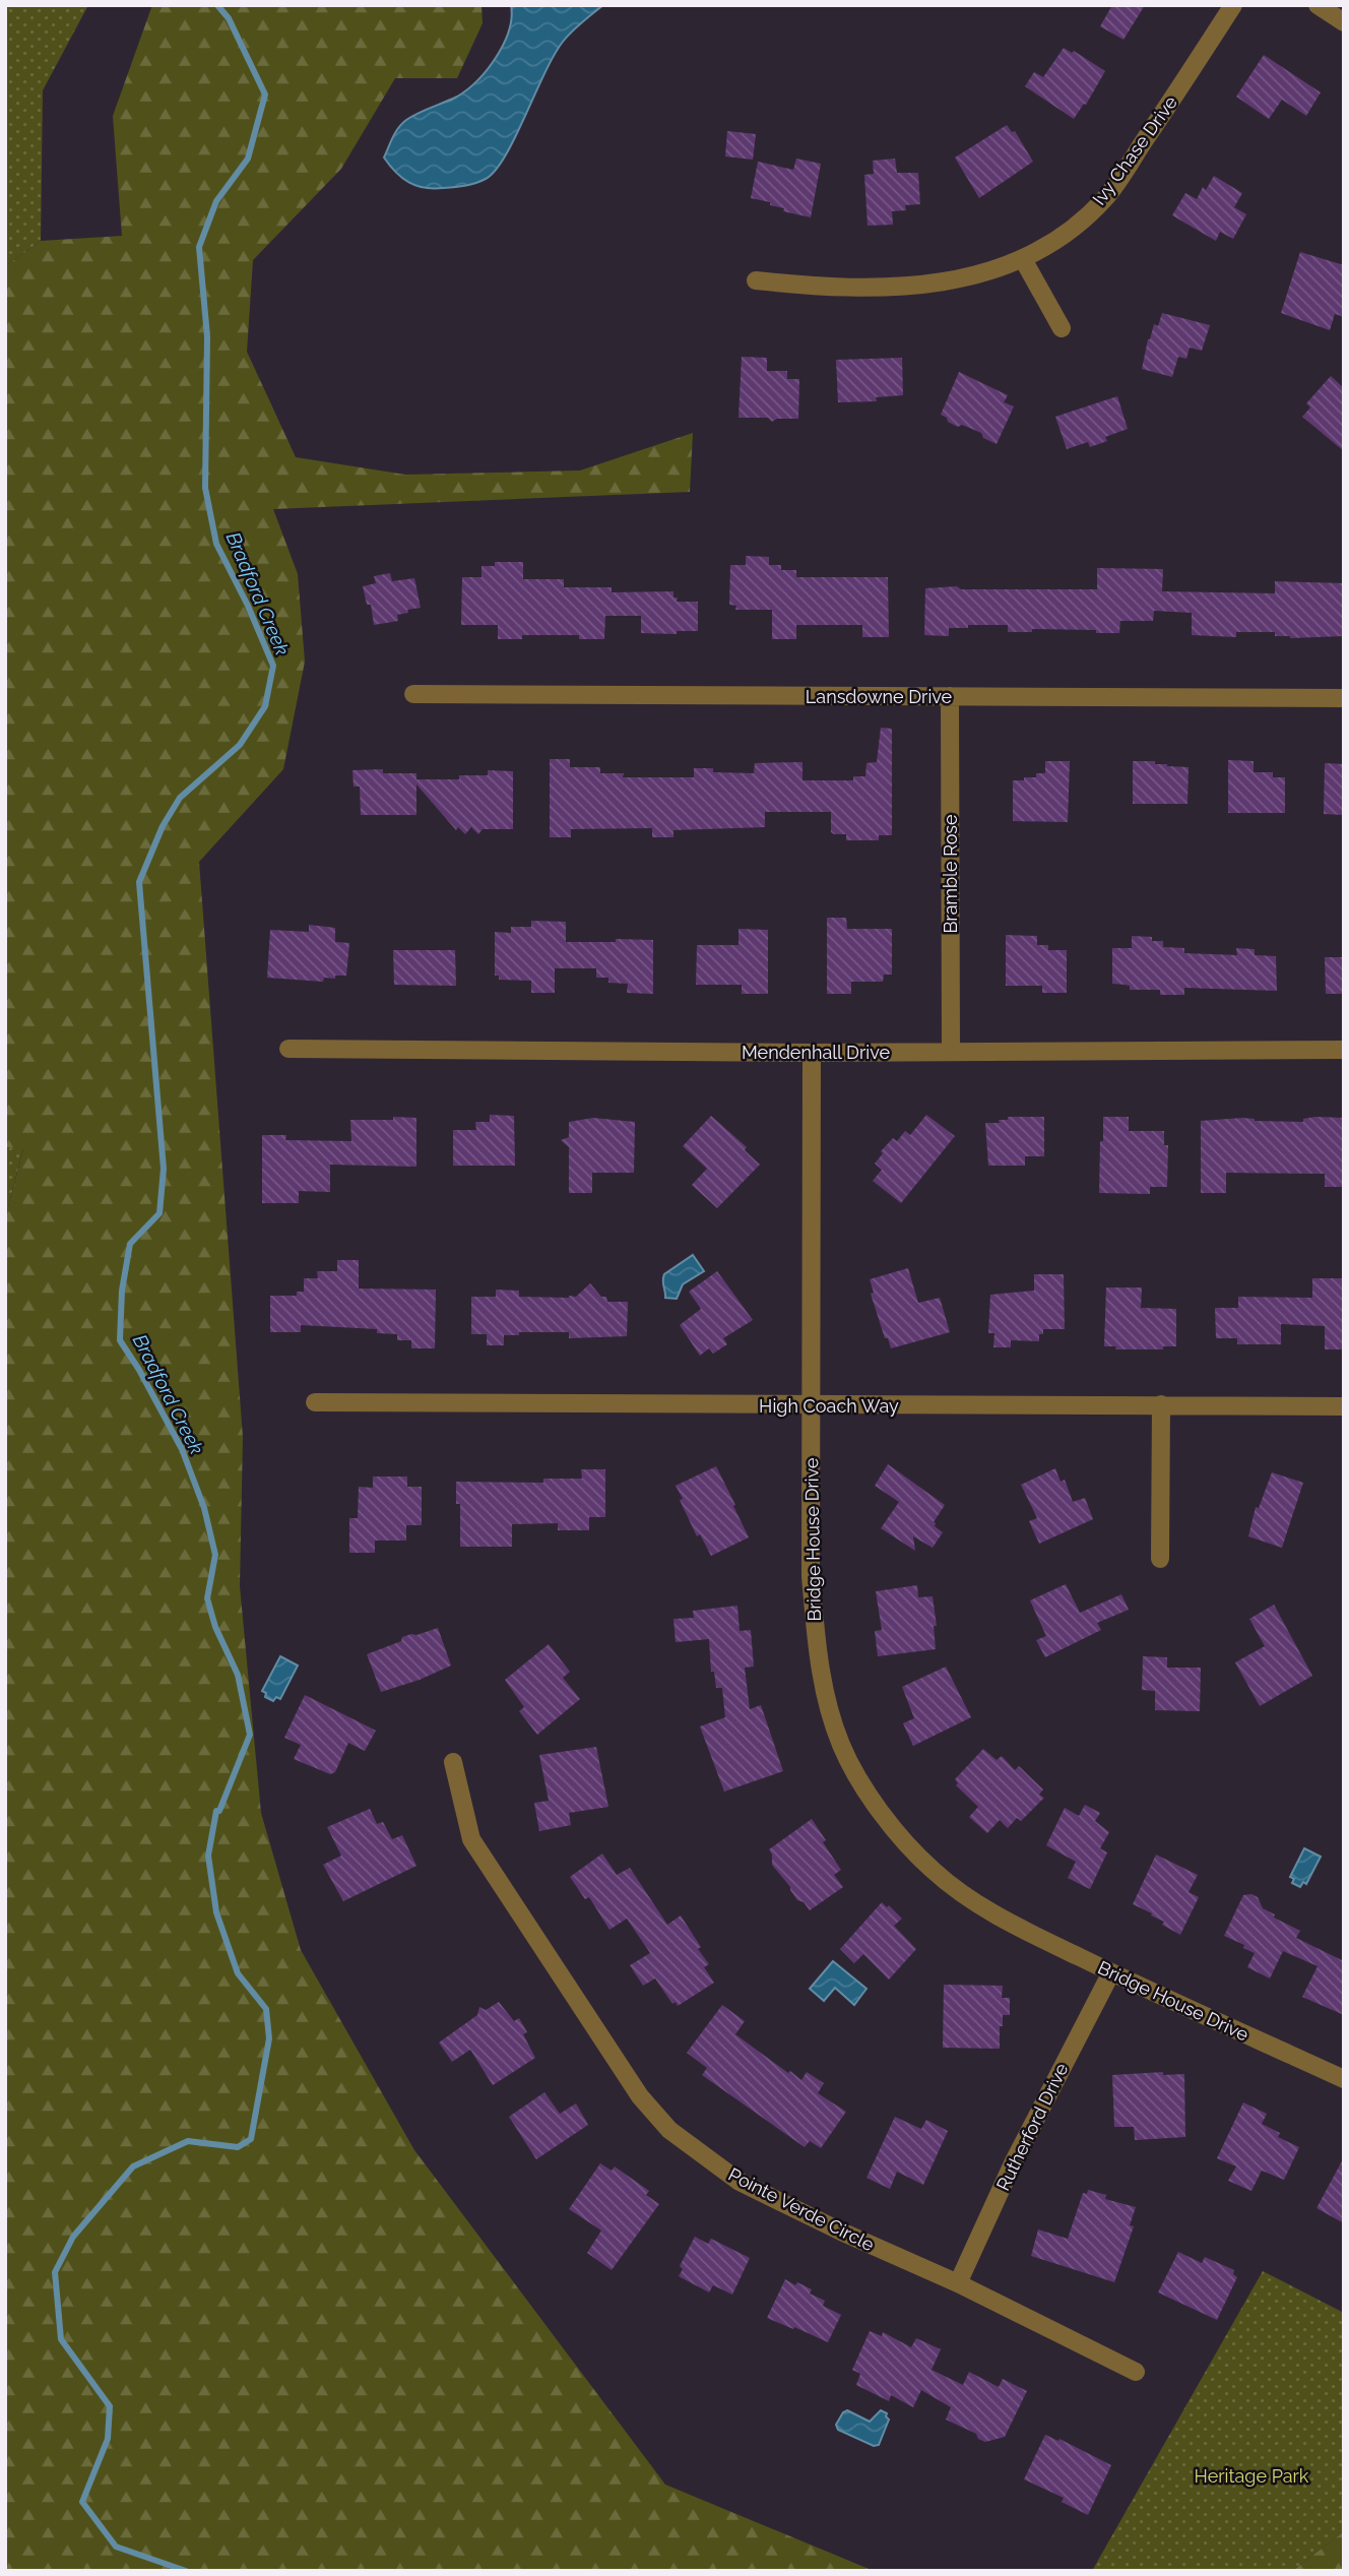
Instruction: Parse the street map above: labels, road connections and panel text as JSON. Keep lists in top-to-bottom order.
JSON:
{
  "streets": {
    "street": [
      "Ivy Chase Drive",
      "Lansdowne Drive",
      "Bramble Rose",
      "Mendenhall Drive",
      "High Coach Way",
      "Bridge House Drive",
      "Rutherford Drive",
      "Pointe Verde Circle"
    ]
  },
  "crossings": [
    ["Lansdowne Drive", "Bramble Rose"],
    ["Bramble Rose", "Mendenhall Drive"],
    ["Mendenhall Drive", "Bridge House Drive"],
    ["High Coach Way", "Bridge House Drive"],
    ["Bridge House Drive", "Rutherford Drive"],
    ["Rutherford Drive", "Pointe Verde Circle"]
  ],
  "water": ["Bradford Creek"],
  "parks": ["Heritage Park"]
}
